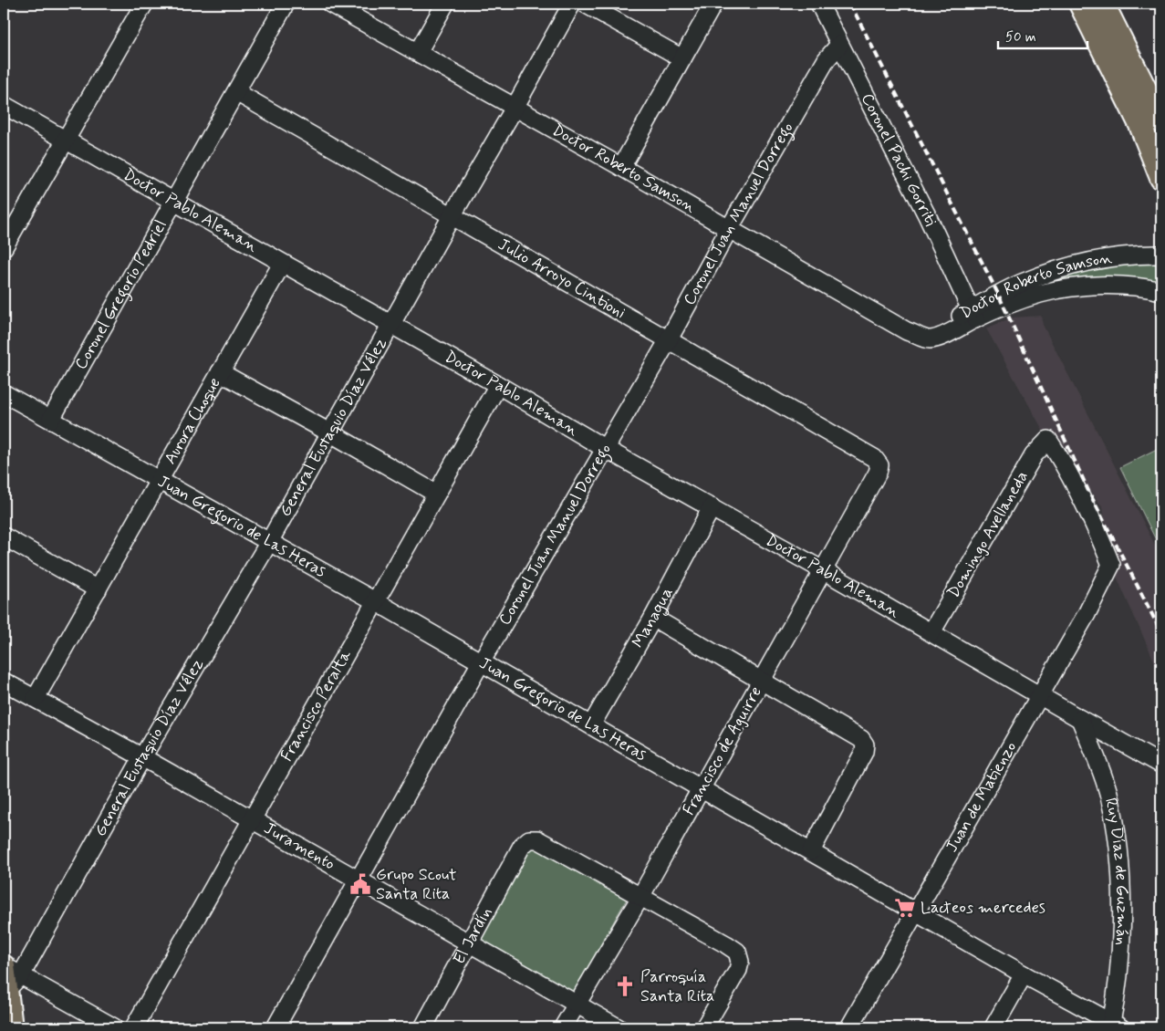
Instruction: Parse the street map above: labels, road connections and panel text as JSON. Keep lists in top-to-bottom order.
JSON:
{
  "streets": {
    "street": [
      "Coronel Pachi Gorriti",
      "Doctor Roberto Samson",
      "Doctor Pablo Aleman",
      "Coronel Juan Manuel Dorrego",
      "Julio Arroyo Cintioni",
      "Coronel Gregorio Pedriel",
      "Aurora Choque",
      "General Eustaquio Díaz Vélez",
      "Juan Gregorio de Las Heras",
      "Domingo Avellaneda",
      "Managua",
      "Francisco Peralta",
      "Francisco de Aguirre",
      "Juan de Matienzo",
      "Juramento",
      "Ruy Díaz de Guzmán",
      "El Jardín"
    ]
  },
  "crossings": [
    ["Coronel Pachi Gorriti", "Doctor Roberto Samson"],
    ["Coronel Pachi Gorriti", "Coronel Juan Manuel Dorrego"],
    ["Doctor Roberto Samson", "Coronel Juan Manuel Dorrego"],
    ["Doctor Roberto Samson", "General Eustaquio Díaz Vélez"],
    ["Doctor Pablo Aleman", "Coronel Juan Manuel Dorrego"],
    ["Doctor Pablo Aleman", "Coronel Gregorio Pedriel"],
    ["Doctor Pablo Aleman", "Aurora Choque"],
    ["Doctor Pablo Aleman", "General Eustaquio Díaz Vélez"],
    ["Doctor Pablo Aleman", "Domingo Avellaneda"],
    ["Doctor Pablo Aleman", "Managua"],
    ["Doctor Pablo Aleman", "Francisco Peralta"],
    ["Doctor Pablo Aleman", "Francisco de Aguirre"],
    ["Doctor Pablo Aleman", "Juan de Matienzo"],
    ["Doctor Pablo Aleman", "Ruy Díaz de Guzmán"],
    ["Coronel Juan Manuel Dorrego", "Julio Arroyo Cintioni"],
    ["Coronel Juan Manuel Dorrego", "Juan Gregorio de Las Heras"],
    ["Coronel Juan Manuel Dorrego", "Juramento"],
    ["Julio Arroyo Cintioni", "Coronel Gregorio Pedriel"],
    ["Julio Arroyo Cintioni", "General Eustaquio Díaz Vélez"],
    ["Julio Arroyo Cintioni", "Francisco de Aguirre"],
    ["Coronel Gregorio Pedriel", "Juan Gregorio de Las Heras"],
    ["Aurora Choque", "Juan Gregorio de Las Heras"],
    ["Aurora Choque", "Juramento"],
    ["General Eustaquio Díaz Vélez", "Juan Gregorio de Las Heras"],
    ["General Eustaquio Díaz Vélez", "Juramento"],
    ["Juan Gregorio de Las Heras", "Managua"],
    ["Juan Gregorio de Las Heras", "Francisco Peralta"],
    ["Juan Gregorio de Las Heras", "Francisco de Aguirre"],
    ["Juan Gregorio de Las Heras", "Juan de Matienzo"],
    ["Juan Gregorio de Las Heras", "Ruy Díaz de Guzmán"],
    ["Domingo Avellaneda", "Juan de Matienzo"],
    ["Francisco Peralta", "Juramento"],
    ["Francisco de Aguirre", "Juramento"],
    ["Francisco de Aguirre", "El Jardín"],
    ["Juramento", "El Jardín"]
  ],
  "places": {
    "public building": ["Grupo Scout Santa Rita"],
    "supermarket": ["Lacteos mercedes"],
    "church": ["Parroquía Santa Rita"]
  },
  "scale_bar": "50 m"
}
